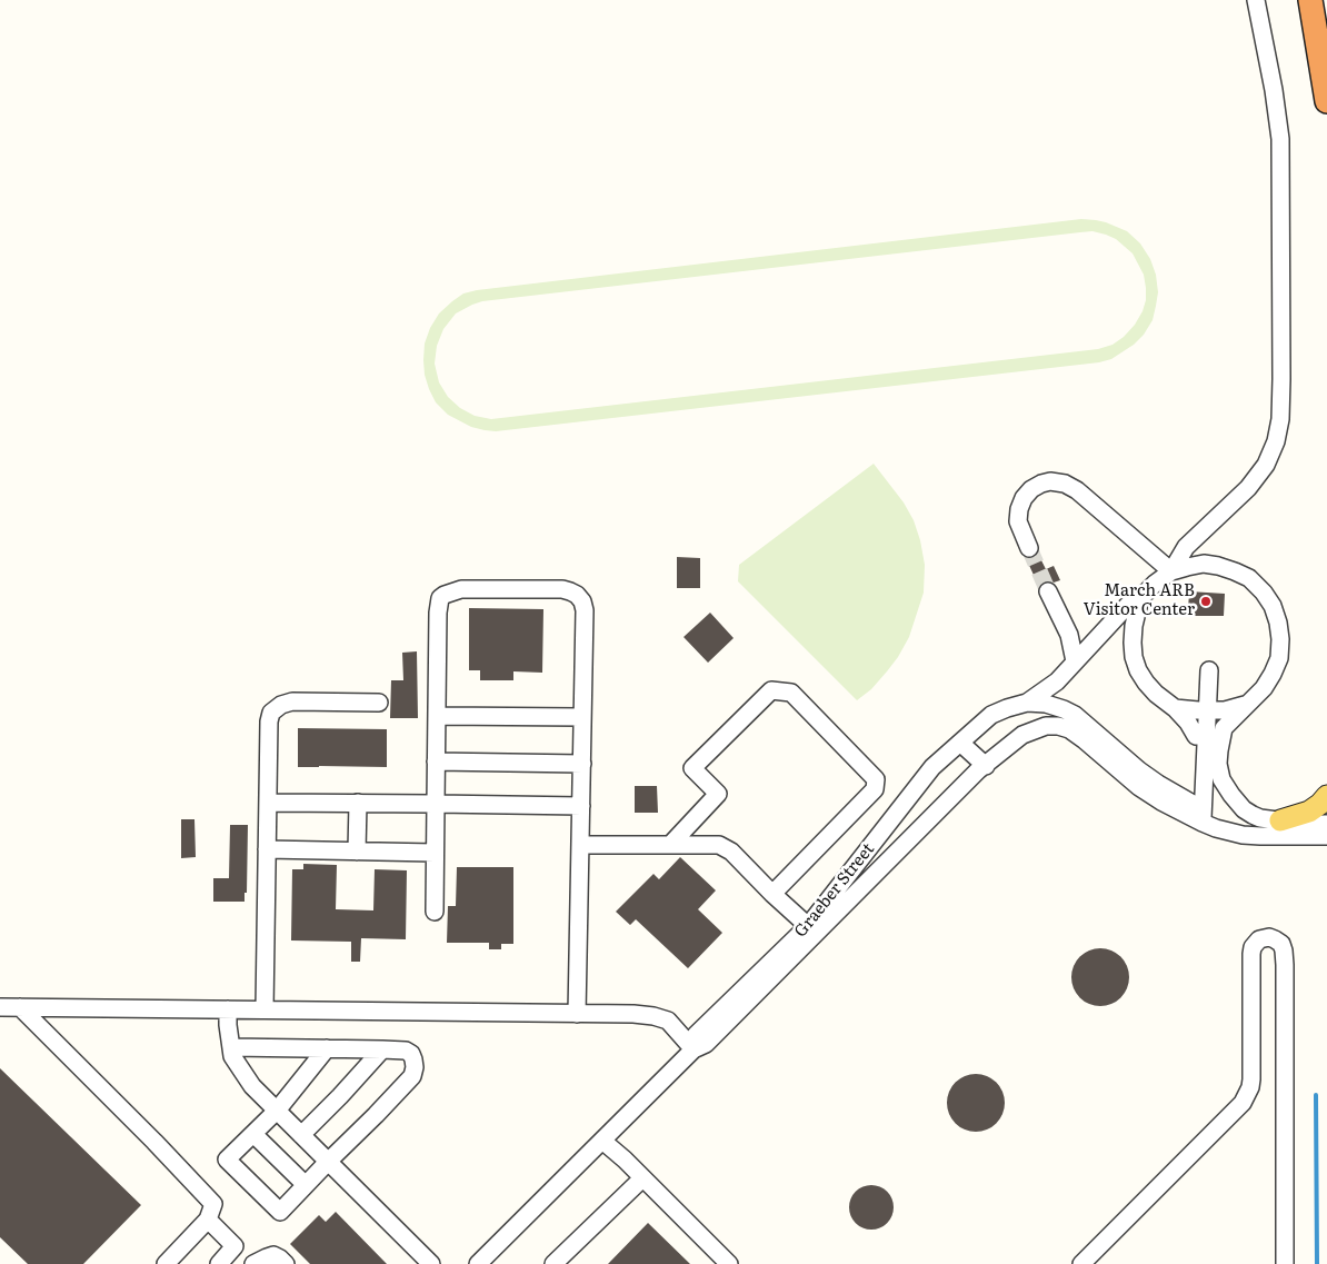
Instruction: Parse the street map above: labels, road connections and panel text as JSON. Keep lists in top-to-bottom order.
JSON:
{
  "streets": {
    "street": ["Graeber Street"]
  },
  "places": ["March ARB Visitor Center"]
}
